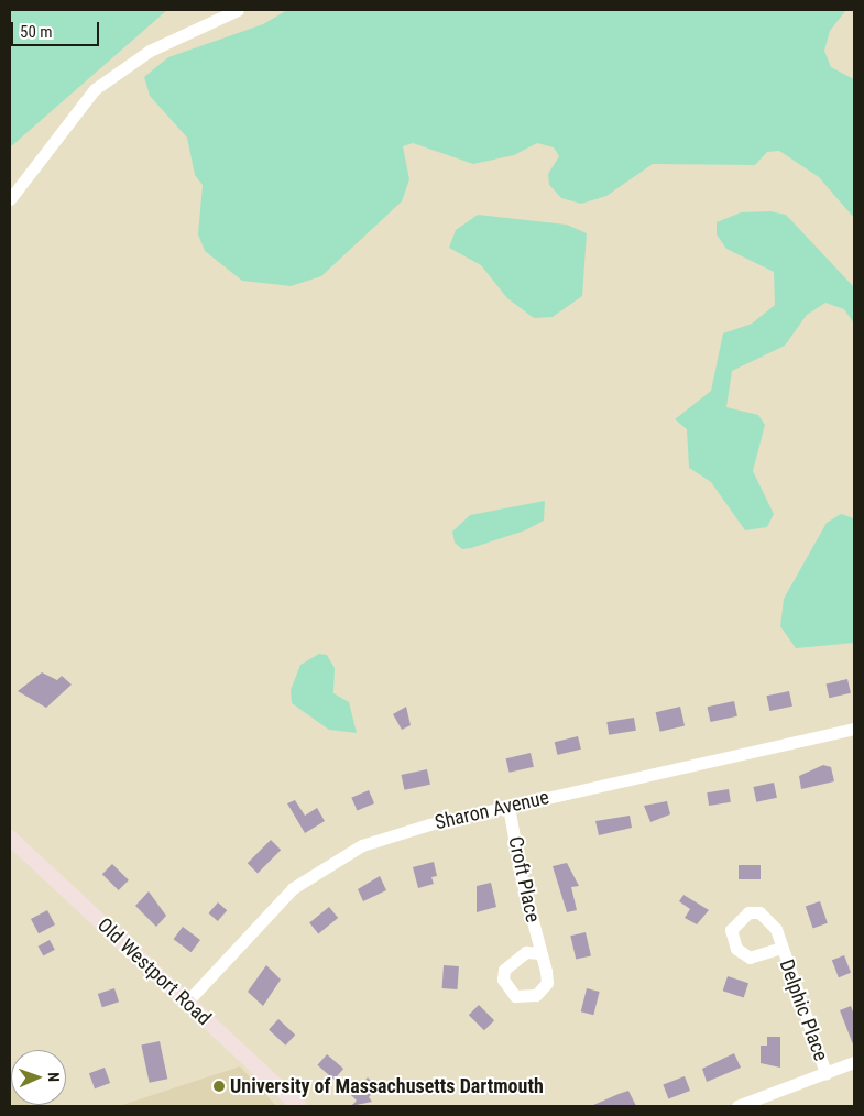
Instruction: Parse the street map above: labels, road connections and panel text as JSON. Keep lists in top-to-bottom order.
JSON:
{
  "streets": {
    "main road": ["Old Westport Road"],
    "street": ["Sharon Avenue", "Croft Place", "Delphic Place"]
  },
  "crossings": [
    ["Sharon Avenue", "Croft Place"],
    ["Sharon Avenue", "Old Westport Road"]
  ],
  "places": ["University of Massachusetts Dartmouth"],
  "scale_bar": "50 m",
  "north": "right"
}
